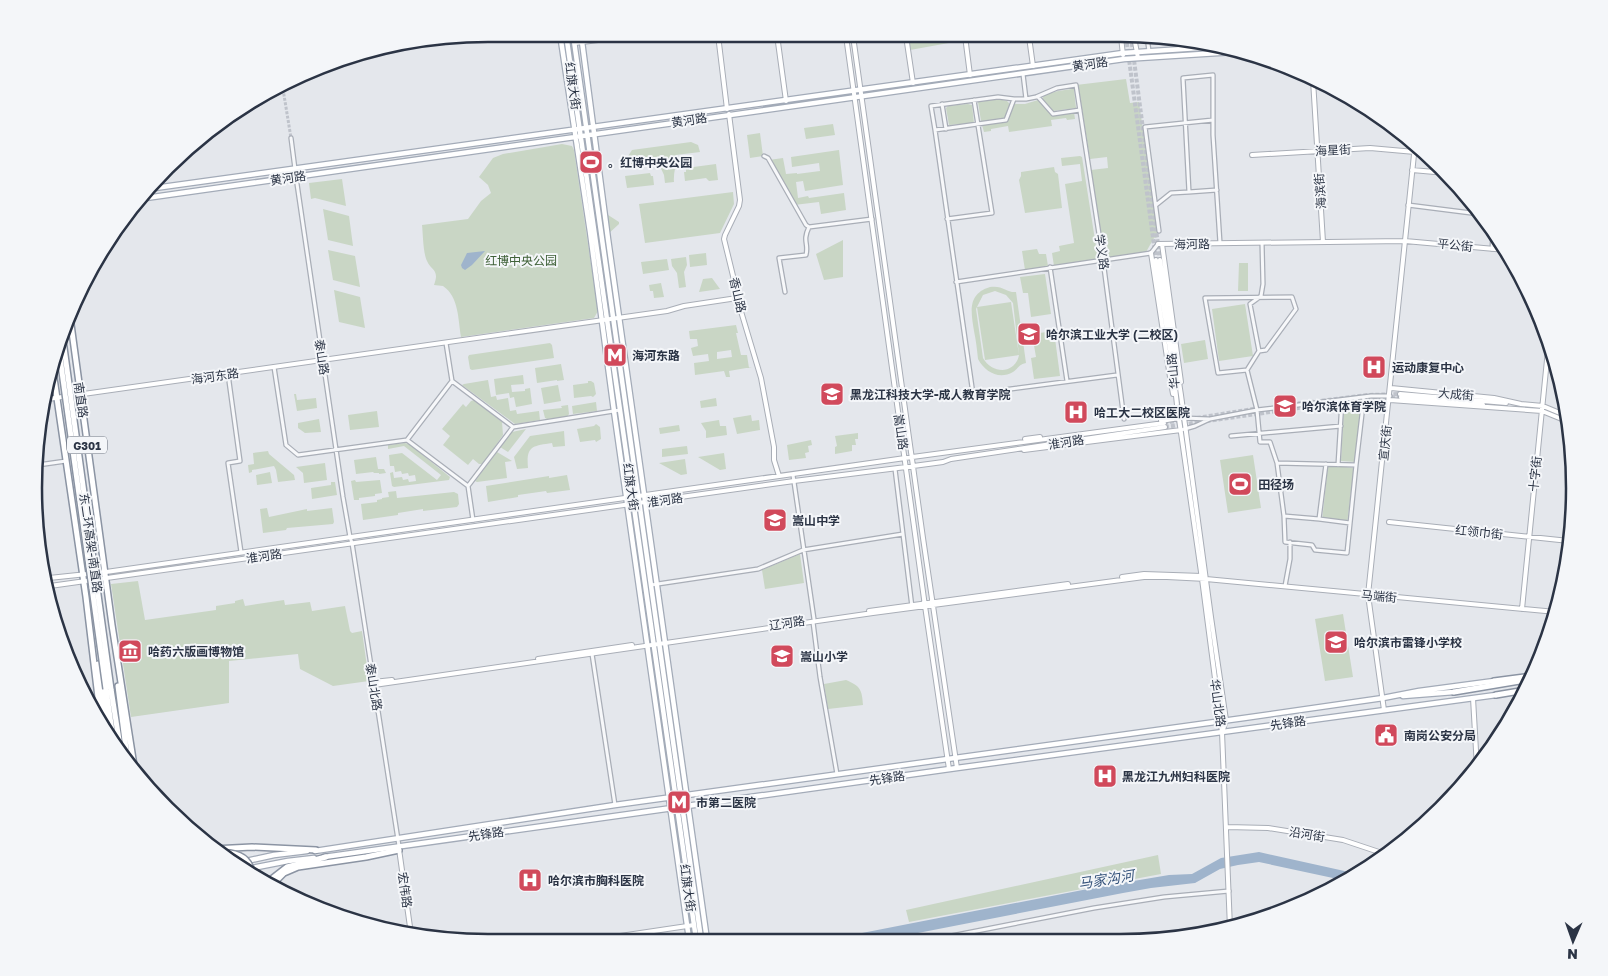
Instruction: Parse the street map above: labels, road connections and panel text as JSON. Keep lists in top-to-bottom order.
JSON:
{
  "streets": {
    "highway": [
      "南直路",
      "G301",
      "东二环高架-南直路",
      "先锋路"
    ],
    "main road": [
      "黄河路",
      "红旗大街",
      "海星街",
      "海滨街",
      "海河路",
      "平公街",
      "香山路",
      "华山路",
      "海河东路",
      "大成街",
      "嵩山路",
      "淮河路",
      "宣庆街",
      "十字街",
      "红领巾街",
      "马端街",
      "辽河路",
      "华山北路",
      "沿河街",
      "宏伟路"
    ],
    "street": ["学义路", "泰山路", "泰山北路"]
  },
  "crossings": [
    ["黄河路", "红旗大街"],
    ["黄河路", "香山路"],
    ["黄河路", "泰山路"],
    ["黄河路", "嵩山路"],
    ["红旗大街", "海河东路"],
    ["红旗大街", "淮河路"],
    ["红旗大街", "辽河路"],
    ["红旗大街", "先锋路"],
    ["海星街", "海滨街"],
    ["海滨街", "海河路"],
    ["海河路", "平公街"],
    ["海河路", "华山路"],
    ["海河路", "宣庆街"],
    ["平公街", "宣庆街"],
    ["香山路", "海河东路"],
    ["香山路", "淮河路"],
    ["泰山路", "海河东路"],
    ["泰山路", "淮河路"],
    ["泰山路", "泰山北路"],
    ["华山路", "华山北路"],
    ["海河东路", "南直路"],
    ["大成街", "宣庆街"],
    ["大成街", "十字街"],
    ["南直路", "淮河路"],
    ["南直路", "G301"],
    ["嵩山路", "淮河路"],
    ["嵩山路", "辽河路"],
    ["嵩山路", "先锋路"],
    ["淮河路", "G301"],
    ["淮河路", "泰山北路"],
    ["宣庆街", "马端街"],
    ["宣庆街", "先锋路"],
    ["十字街", "红领巾街"],
    ["十字街", "马端街"],
    ["马端街", "辽河路"],
    ["马端街", "华山北路"],
    ["辽河路", "泰山北路"],
    ["辽河路", "华山北路"],
    ["泰山北路", "先锋路"],
    ["泰山北路", "宏伟路"],
    ["华山北路", "先锋路"],
    ["先锋路", "宏伟路"]
  ],
  "water": ["马家沟河"],
  "parks": ["红博中央公园"],
  "places": {
    "sports": ["。红博中央公园", "田径场"],
    "school or university": [
      "哈尔滨工业大学 (二校区)",
      "黑龙江科技大学-成人教育学院",
      "哈尔滨体育学院",
      "嵩山中学",
      "哈尔滨市雷锋小学校",
      "嵩山小学"
    ],
    "metro station": ["海河东路", "市第二医院"],
    "hospital": [
      "运动康复中心",
      "哈工大二校区医院",
      "黑龙江九州妇科医院",
      "哈尔滨市胸科医院"
    ],
    "museum": ["哈药六版画博物馆"],
    "public building": ["南岗公安分局"]
  },
  "north": "bottom"
}
